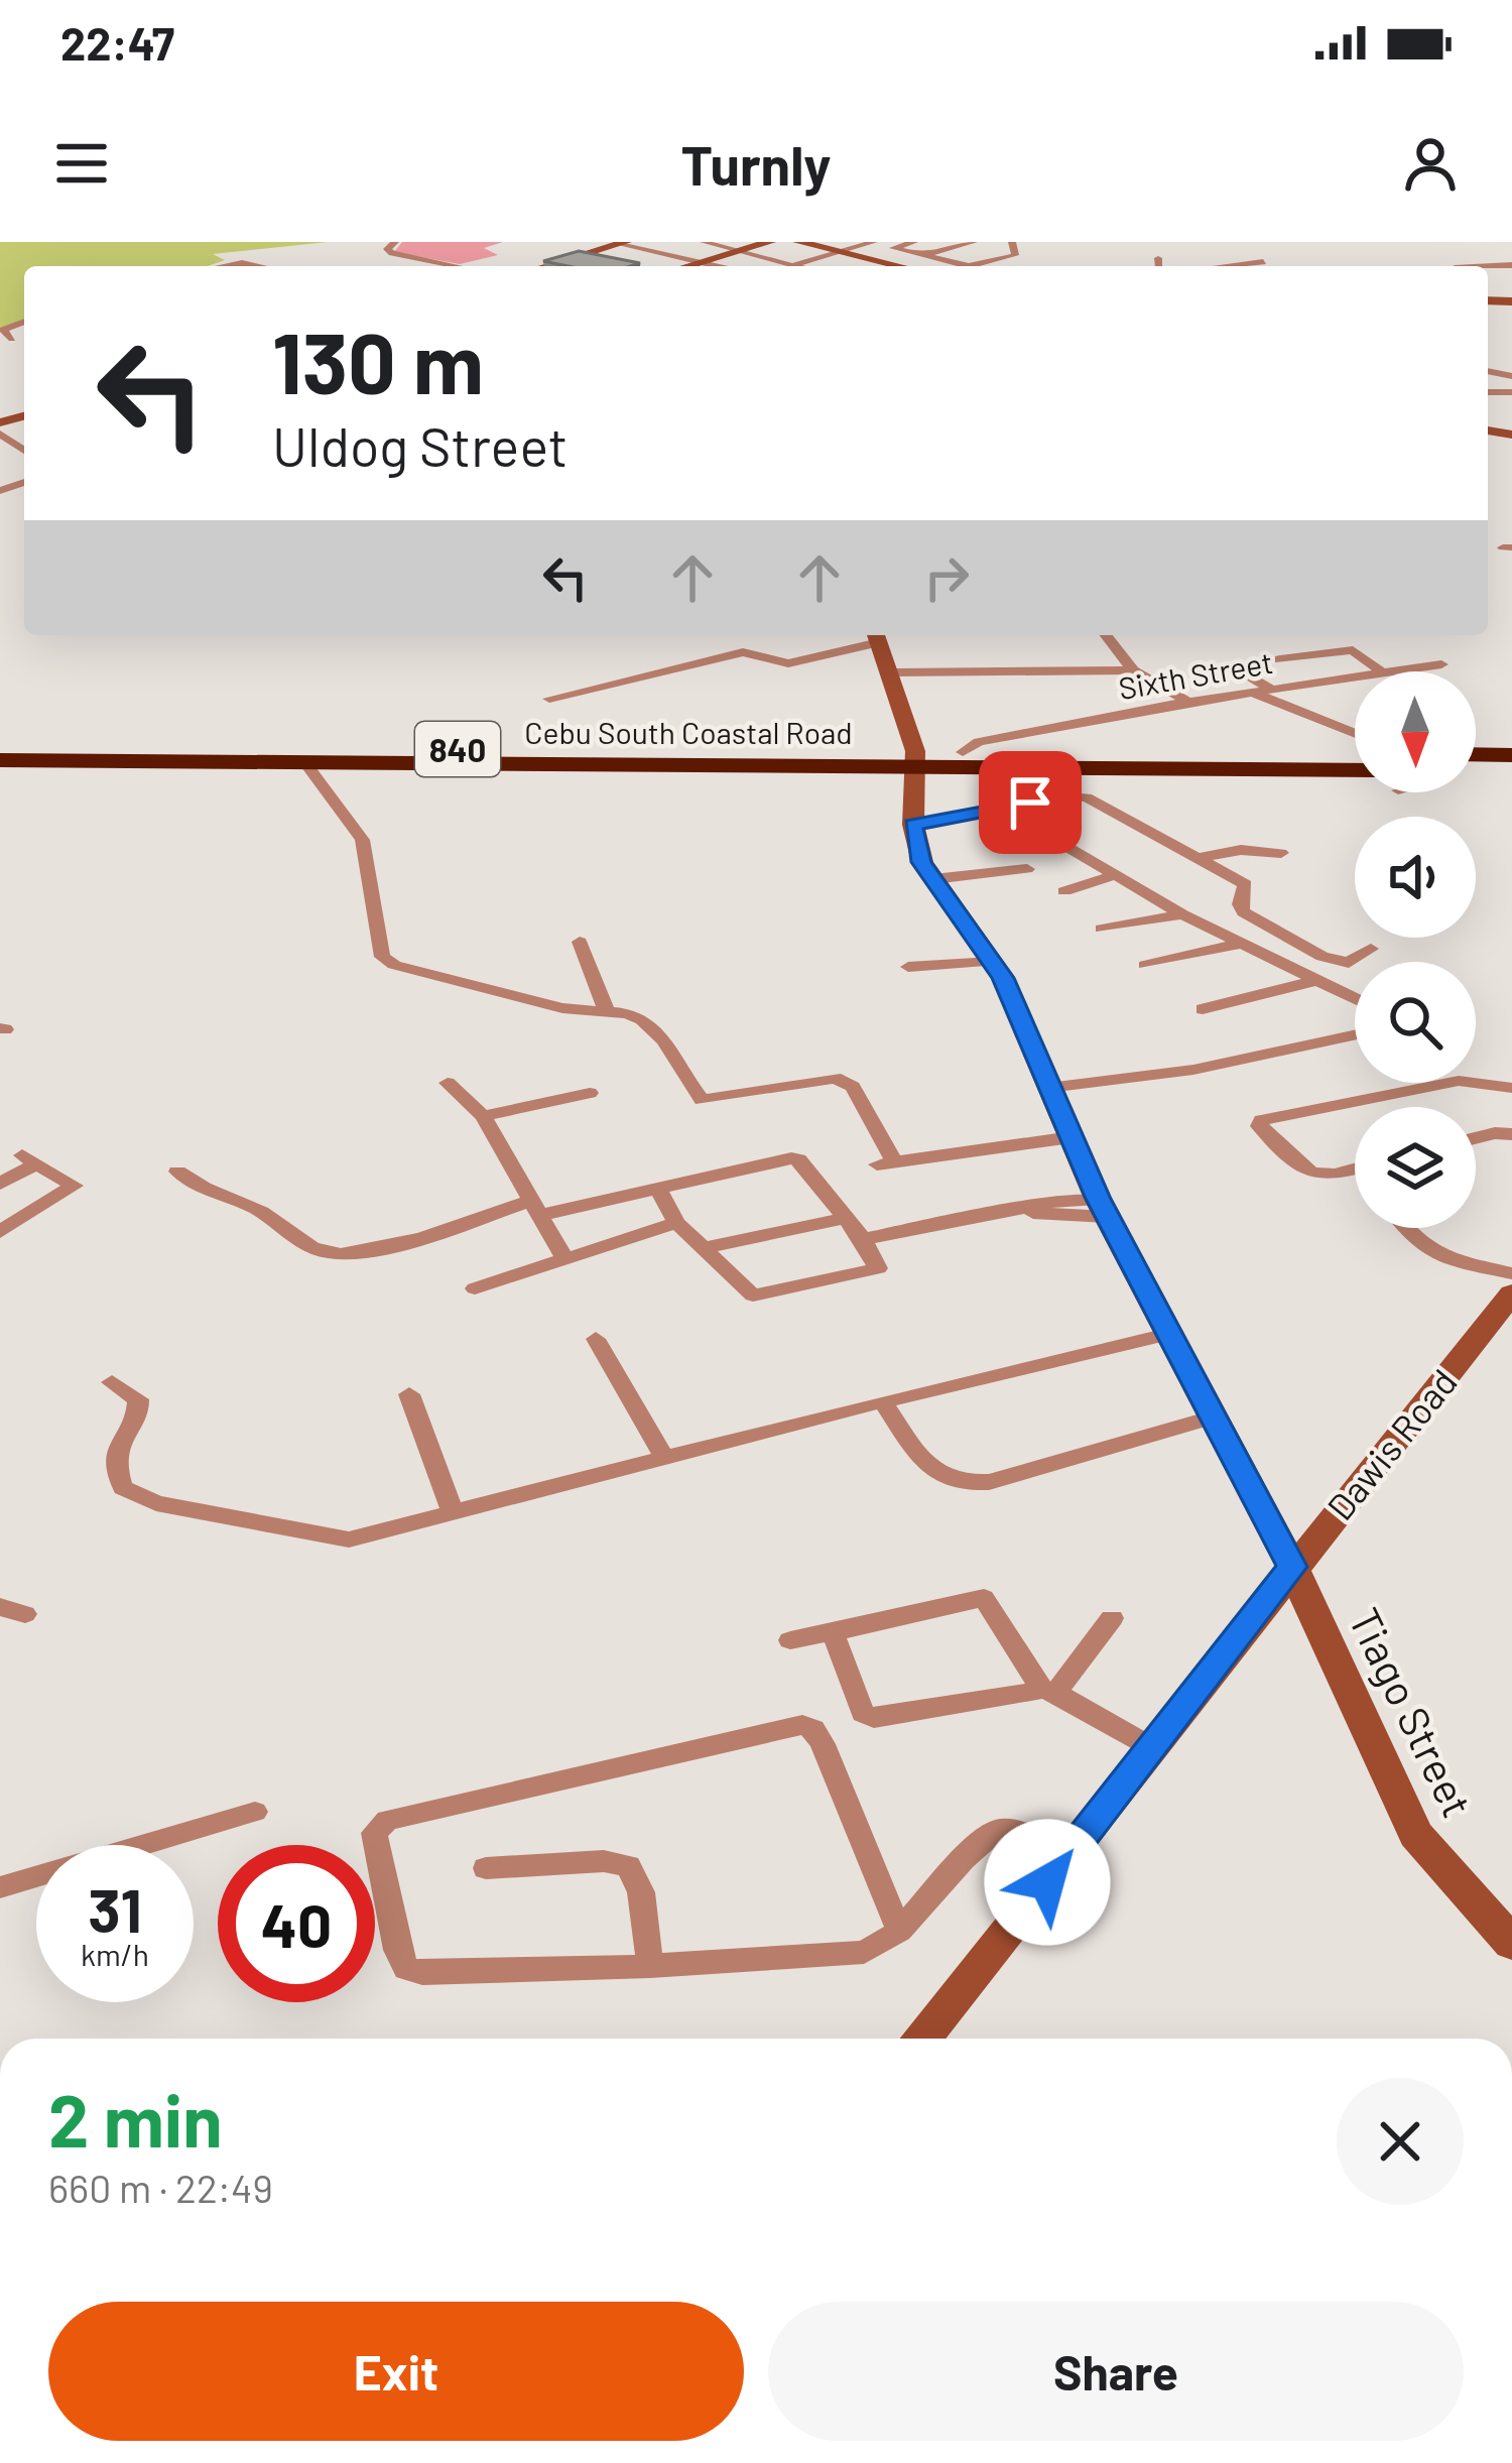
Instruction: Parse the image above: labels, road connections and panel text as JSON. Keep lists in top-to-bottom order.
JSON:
{
  "streets": {
    "highway": ["Cebu South Coastal Road", "840"],
    "street": ["Sixth Street", "Dawis Road", "Tiago Street"]
  },
  "crossings": [
    ["Sixth Street", "Cebu South Coastal Road"],
    ["Dawis Road", "Tiago Street"]
  ],
  "north": "bottom",
  "page": {
    "status": "22:47",
    "header": "Turnly",
    "turn": ["130 m", "Uldog Street"],
    "speed": "31 km/h",
    "limit": "40",
    "heading": ["2 min", "660 m · 22:49"],
    "buttons": ["Exit", "Share"]
  }
}
